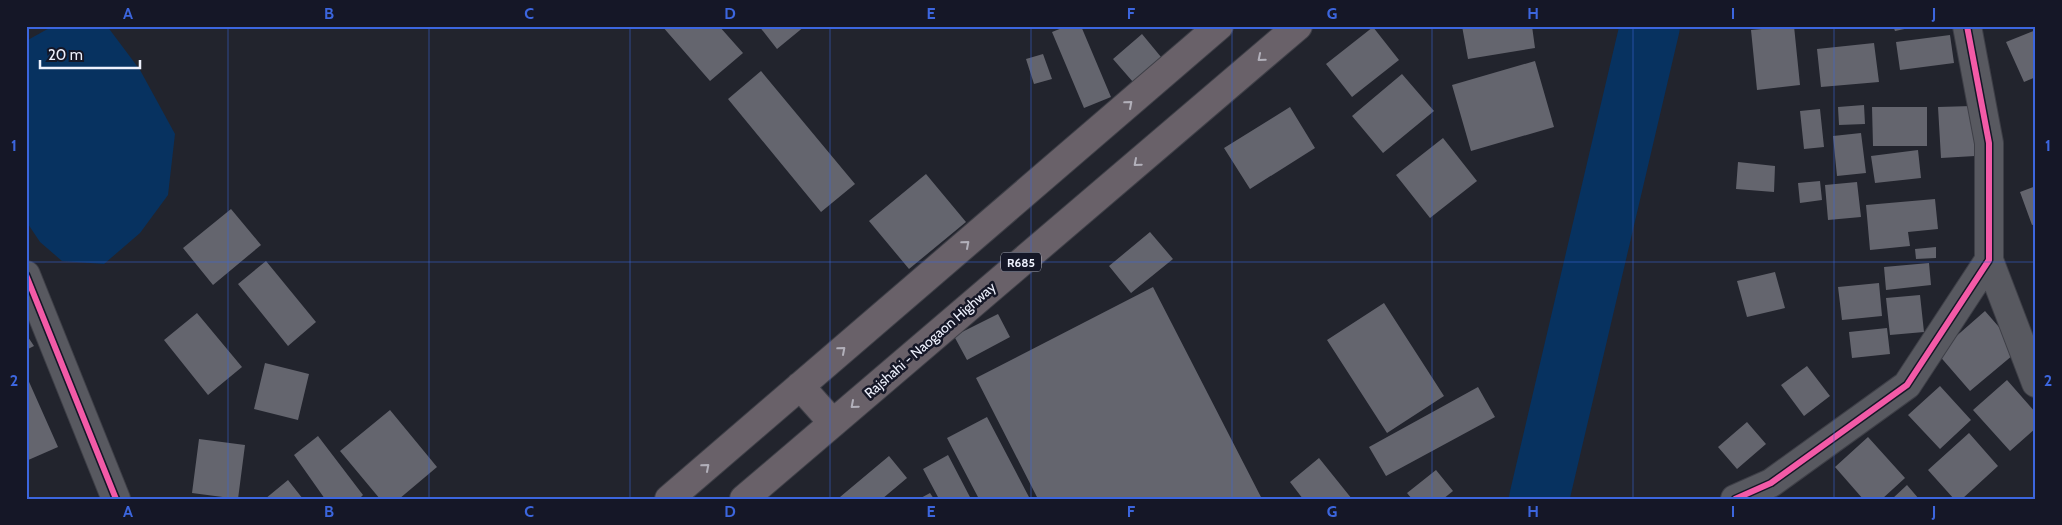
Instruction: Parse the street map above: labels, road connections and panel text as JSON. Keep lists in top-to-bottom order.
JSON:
{
  "streets": {
    "main road": ["R685", "Rajshahi - Naogaon Highway"]
  },
  "scale_bar": "20 m",
  "grid": {
    "columns": [
      "A",
      "B",
      "C",
      "D",
      "E",
      "F",
      "G",
      "H",
      "I",
      "J"
    ],
    "rows": ["1", "2"]
  }
}
